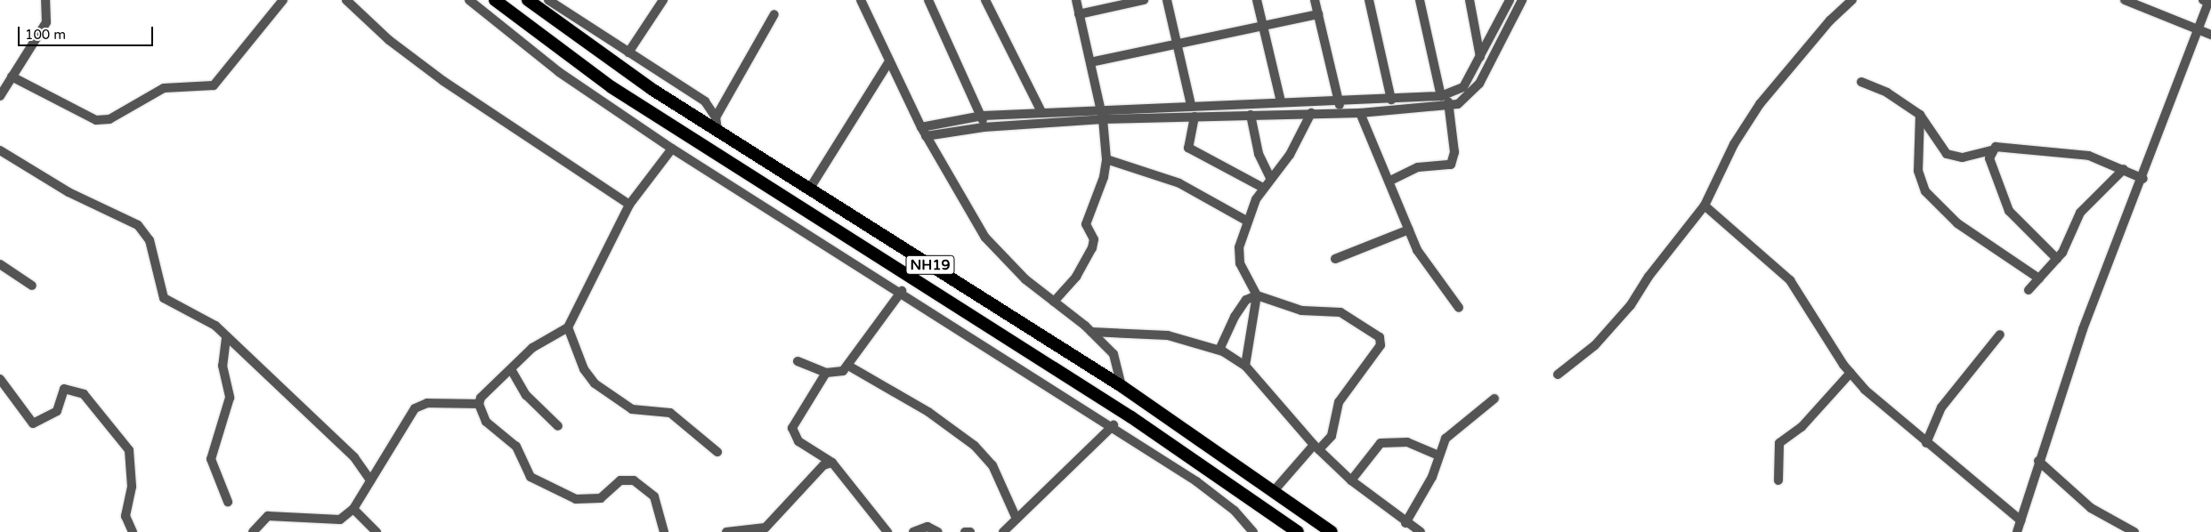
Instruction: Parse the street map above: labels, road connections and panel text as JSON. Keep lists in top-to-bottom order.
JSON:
{
  "streets": {
    "highway": ["NH19"]
  },
  "scale_bar": "100 m"
}
